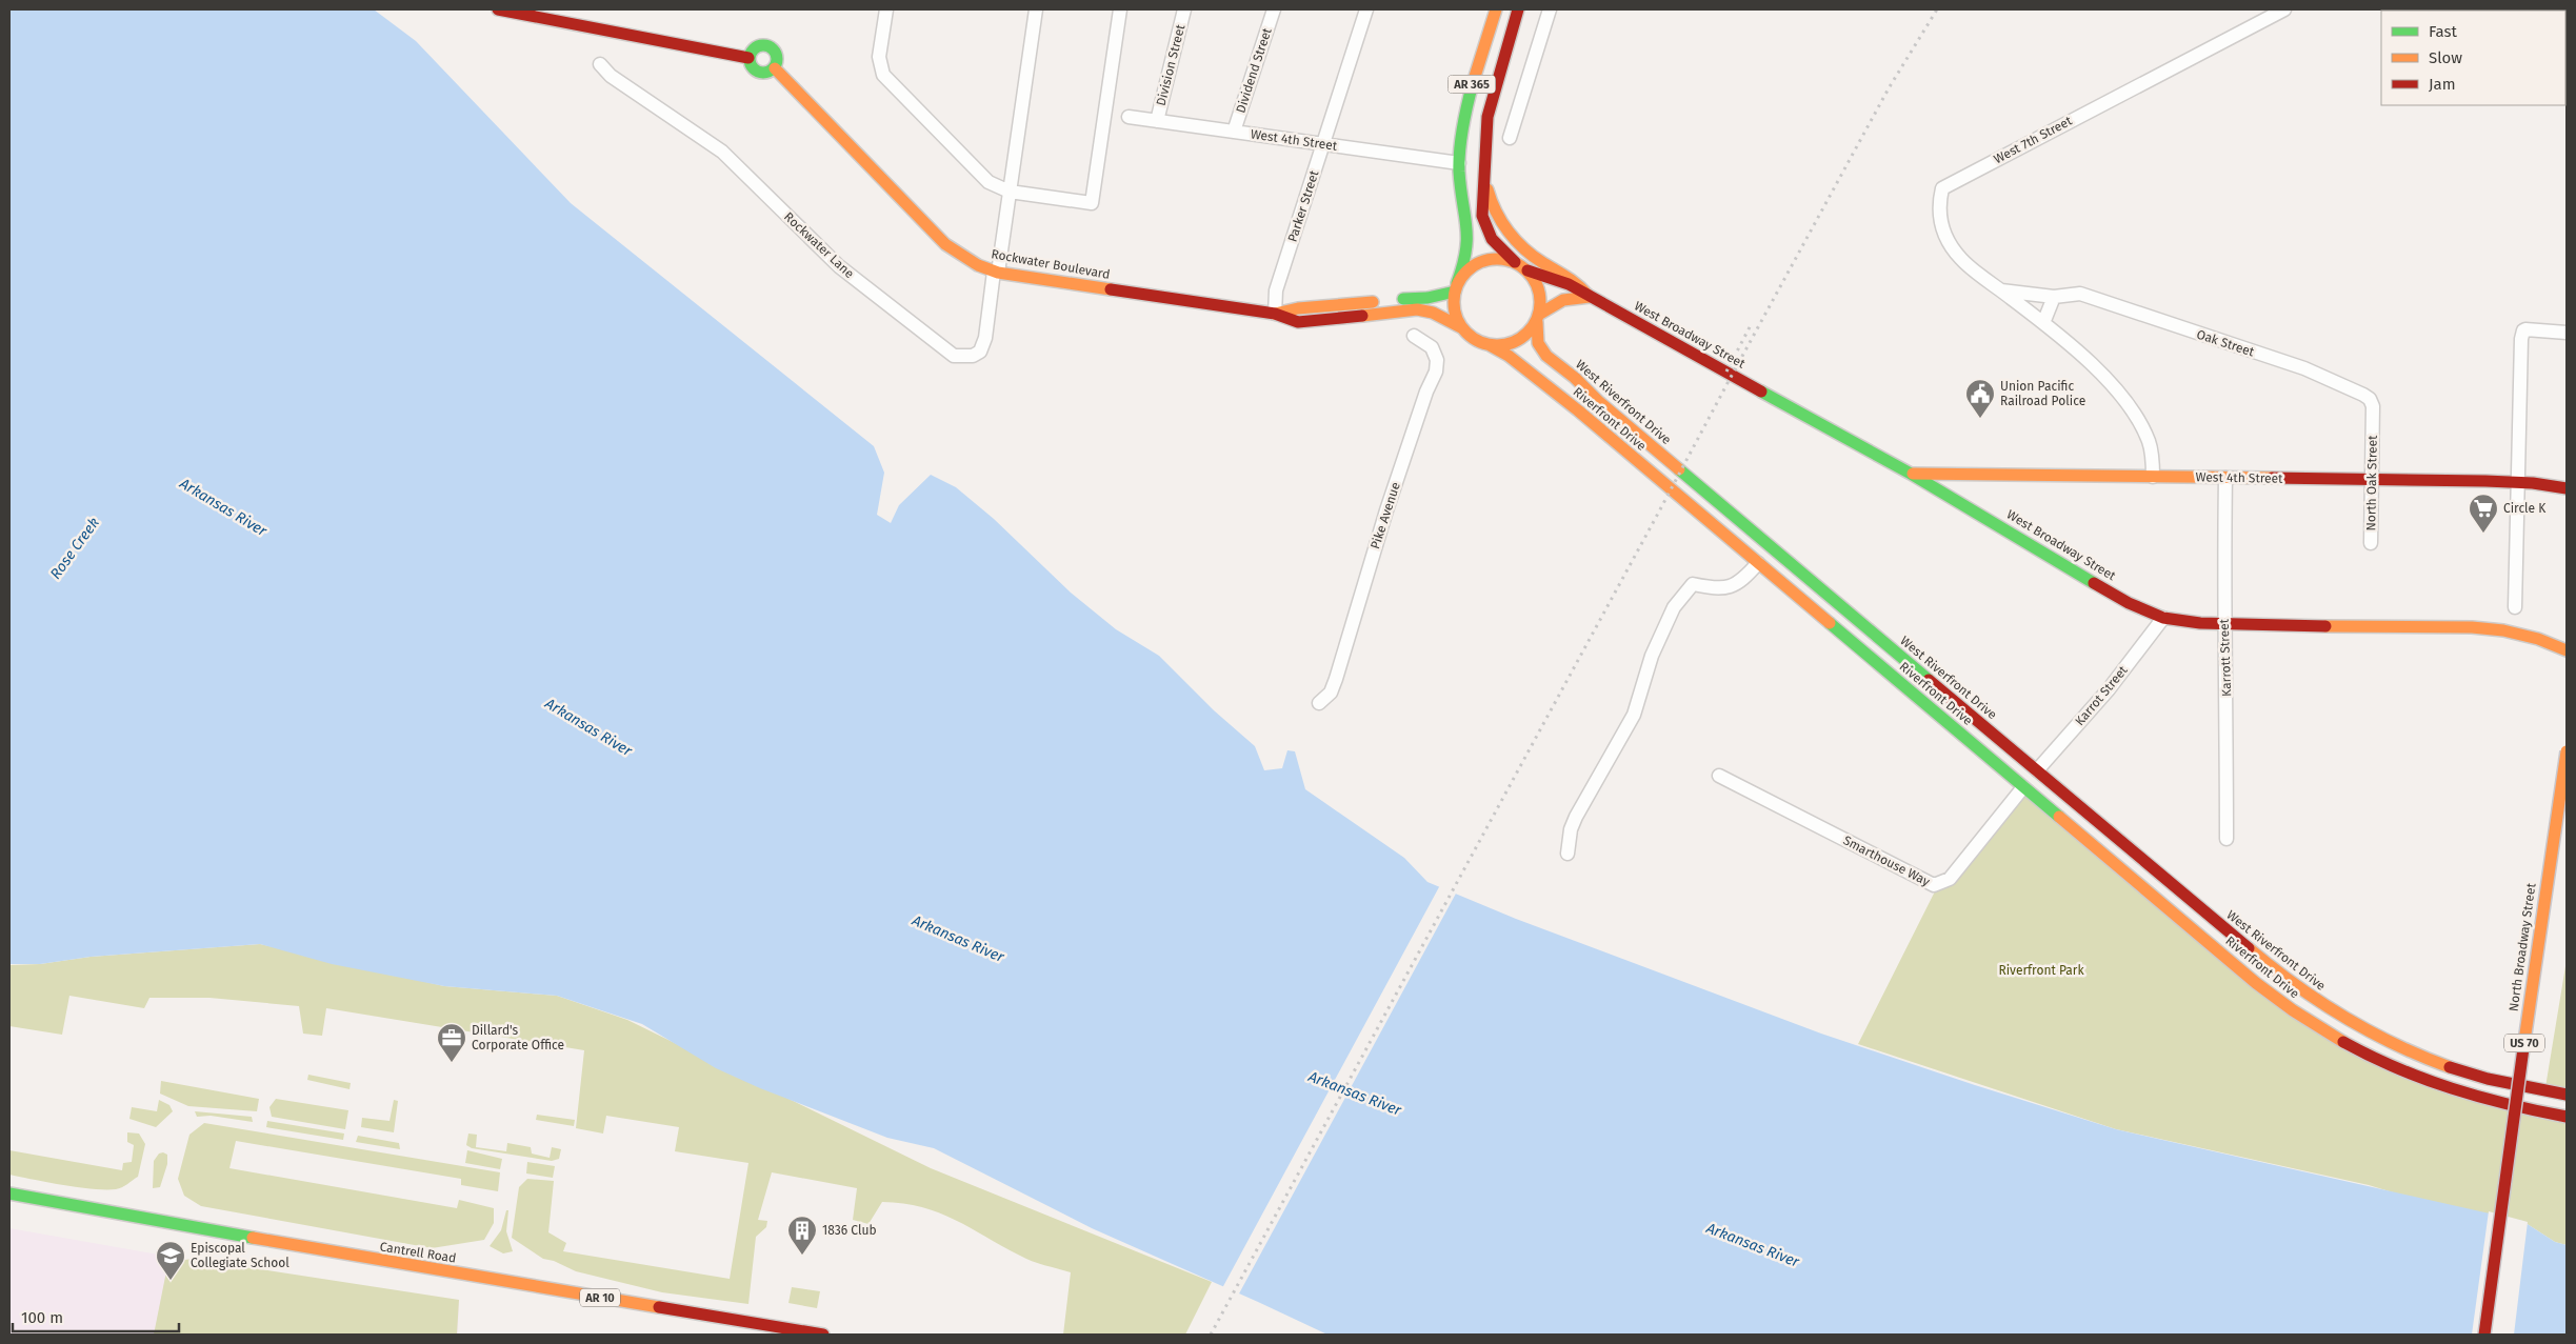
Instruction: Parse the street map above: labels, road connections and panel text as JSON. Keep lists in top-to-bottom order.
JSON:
{
  "streets": {
    "main road": [
      "AR 365",
      "West 4th Street",
      "Rockwater Boulevard",
      "West Broadway Street",
      "West Riverfront Drive",
      "Riverfront Drive",
      "North Broadway Street",
      "US 70",
      "Cantrell Road",
      "AR 10"
    ],
    "street": [
      "Division Street",
      "Dividend Street",
      "West 7th Street",
      "Parker Street",
      "Rockwater Lane",
      "Oak Street",
      "North Oak Street",
      "Pike Avenue",
      "Karrott Street",
      "Karrot Street",
      "Smarthouse Way"
    ]
  },
  "crossings": [
    ["Division Street", "West 4th Street"],
    ["Dividend Street", "West 4th Street"],
    ["AR 365", "West 4th Street"],
    ["AR 365", "Rockwater Boulevard"],
    ["AR 365", "West Broadway Street"],
    ["AR 365", "West Riverfront Drive"],
    ["AR 365", "Riverfront Drive"],
    ["West 4th Street", "Parker Street"],
    ["West 4th Street", "West Broadway Street"],
    ["West 4th Street", "North Oak Street"],
    ["West 4th Street", "Karrott Street"],
    ["West 7th Street", "Oak Street"],
    ["Parker Street", "Rockwater Boulevard"],
    ["Rockwater Lane", "Rockwater Boulevard"],
    ["Rockwater Boulevard", "West Broadway Street"],
    ["Rockwater Boulevard", "West Riverfront Drive"],
    ["Rockwater Boulevard", "Riverfront Drive"],
    ["West Broadway Street", "West Riverfront Drive"],
    ["West Broadway Street", "Riverfront Drive"],
    ["West Broadway Street", "Karrott Street"],
    ["West Broadway Street", "Karrot Street"],
    ["Oak Street", "North Oak Street"],
    ["West Riverfront Drive", "Riverfront Drive"],
    ["West Riverfront Drive", "Karrot Street"],
    ["Riverfront Drive", "Smarthouse Way"]
  ],
  "water": ["Arkansas River", "Rose Creek"],
  "parks": ["Riverfront Park"],
  "places": {
    "public building": ["Union Pacific Railroad Police"],
    "supermarket": ["Circle K"],
    "office": ["Dillard's Corporate Office"],
    "building": ["1836 Club"],
    "school or university": ["Episcopal Collegiate School"]
  },
  "legend": ["Fast", "Slow", "Jam"],
  "scale_bar": "100 m"
}
